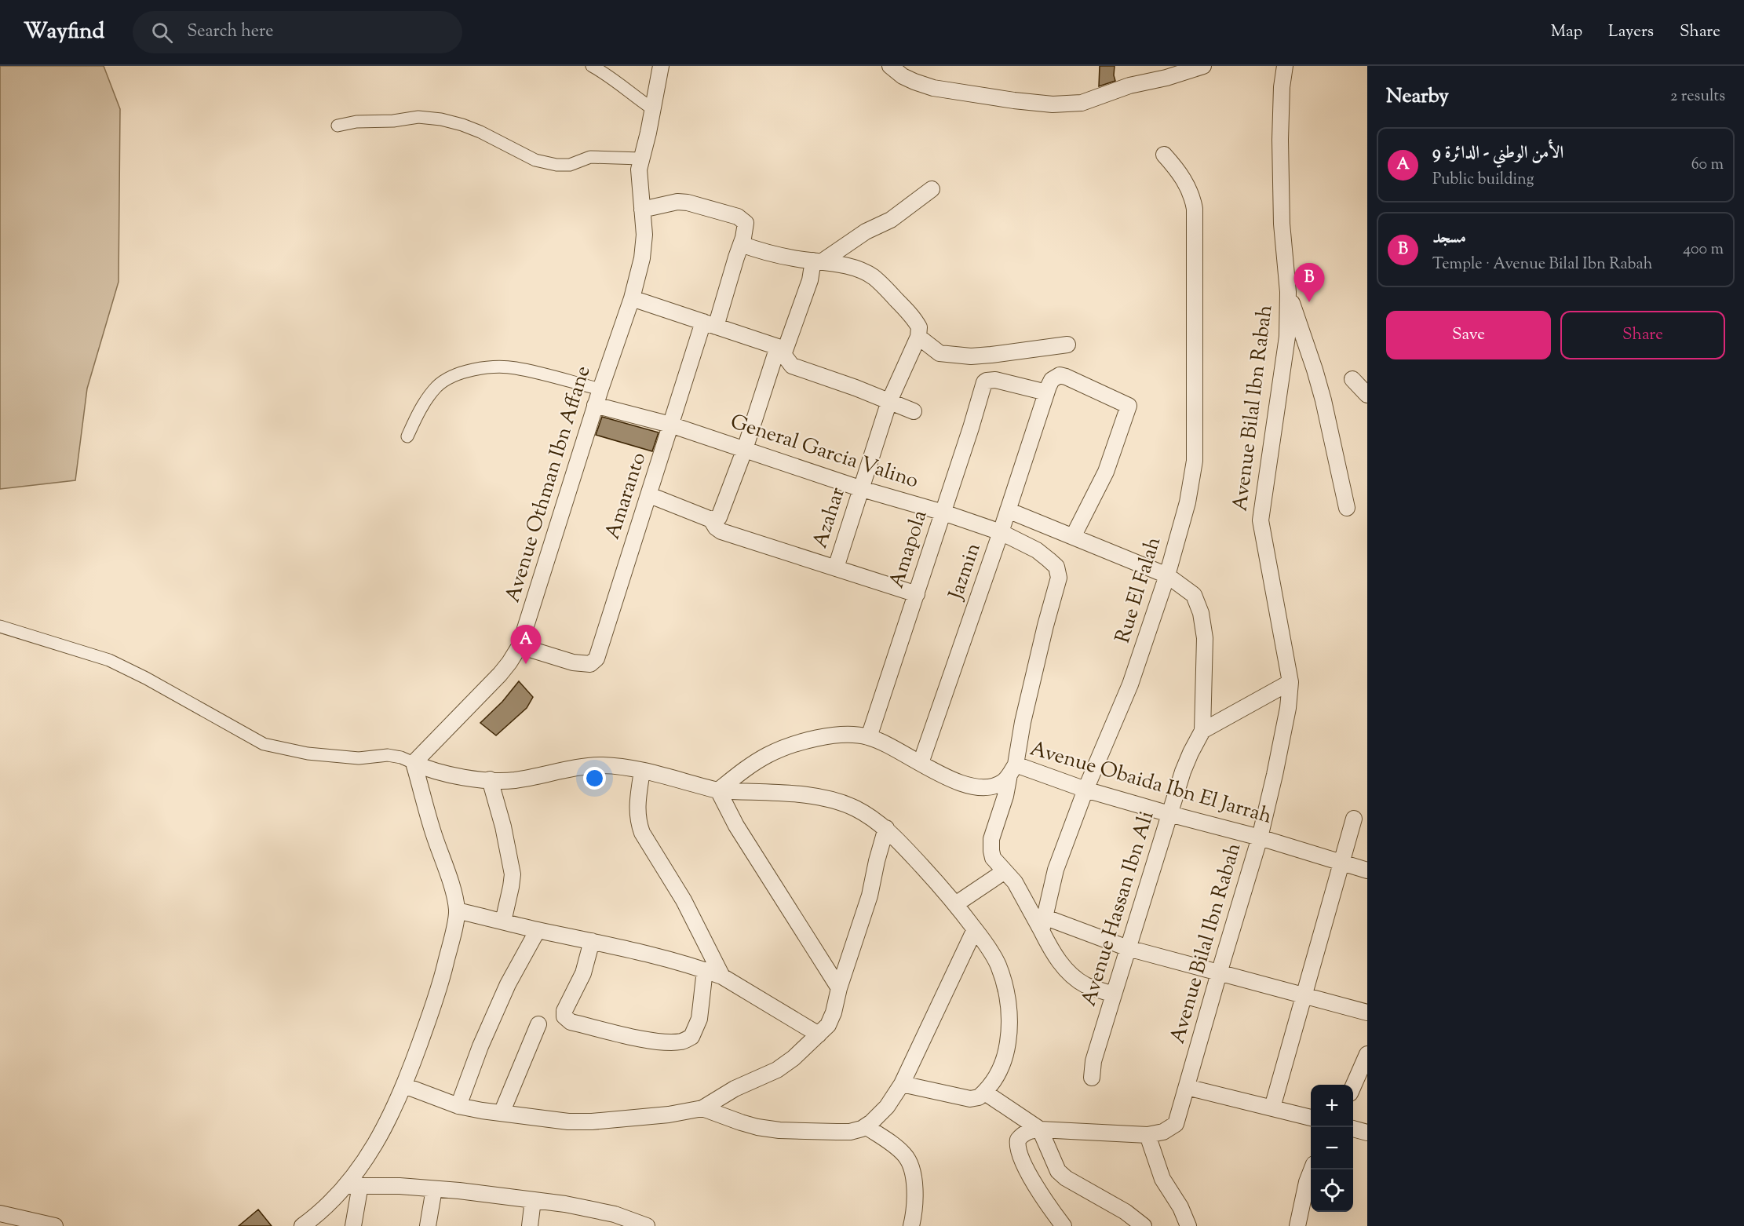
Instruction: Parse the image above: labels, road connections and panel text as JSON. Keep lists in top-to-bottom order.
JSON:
{
  "streets": {
    "street": [
      "Avenue Bilal Ibn Rabah",
      "General Garcia Valino",
      "Avenue Othman Ibn Affane",
      "Amaranto",
      "Azahar",
      "Amapola",
      "Jazmin",
      "Rue El Falah",
      "Avenue Obaida Ibn El Jarrah",
      "Avenue Hassan Ibn Ali"
    ]
  },
  "crossings": [
    ["Avenue Bilal Ibn Rabah", "Avenue Obaida Ibn El Jarrah"],
    ["General Garcia Valino", "Avenue Othman Ibn Affane"],
    ["General Garcia Valino", "Amaranto"],
    ["General Garcia Valino", "Azahar"],
    ["General Garcia Valino", "Amapola"],
    ["General Garcia Valino", "Jazmin"],
    ["General Garcia Valino", "Rue El Falah"],
    ["General Garcia Valino", "Avenue Obaida Ibn El Jarrah"],
    ["Avenue Othman Ibn Affane", "Amaranto"],
    ["Amapola", "Jazmin"],
    ["Amapola", "Avenue Obaida Ibn El Jarrah"],
    ["Jazmin", "Avenue Obaida Ibn El Jarrah"],
    ["Jazmin", "Avenue Hassan Ibn Ali"],
    ["Rue El Falah", "Avenue Obaida Ibn El Jarrah"],
    ["Rue El Falah", "Avenue Hassan Ibn Ali"],
    ["Avenue Obaida Ibn El Jarrah", "Avenue Hassan Ibn Ali"]
  ],
  "page": {
    "header": "Wayfind",
    "search": "Search here",
    "nav": ["Map", "Layers", "Share"],
    "heading": ["Nearby", "2 results"],
    "list": [
      {
        "mark": "A",
        "name": "الأمن الوطني - الدائرة 9",
        "note": "Public building",
        "value": "60 m"
      },
      {
        "mark": "B",
        "name": "مسجد",
        "note": "Temple · Avenue Bilal Ibn Rabah",
        "value": "400 m"
      }
    ],
    "pins": ["B", "A"],
    "buttons": ["Save", "Share"],
    "map_buttons": ["+", "−"]
  }
}
